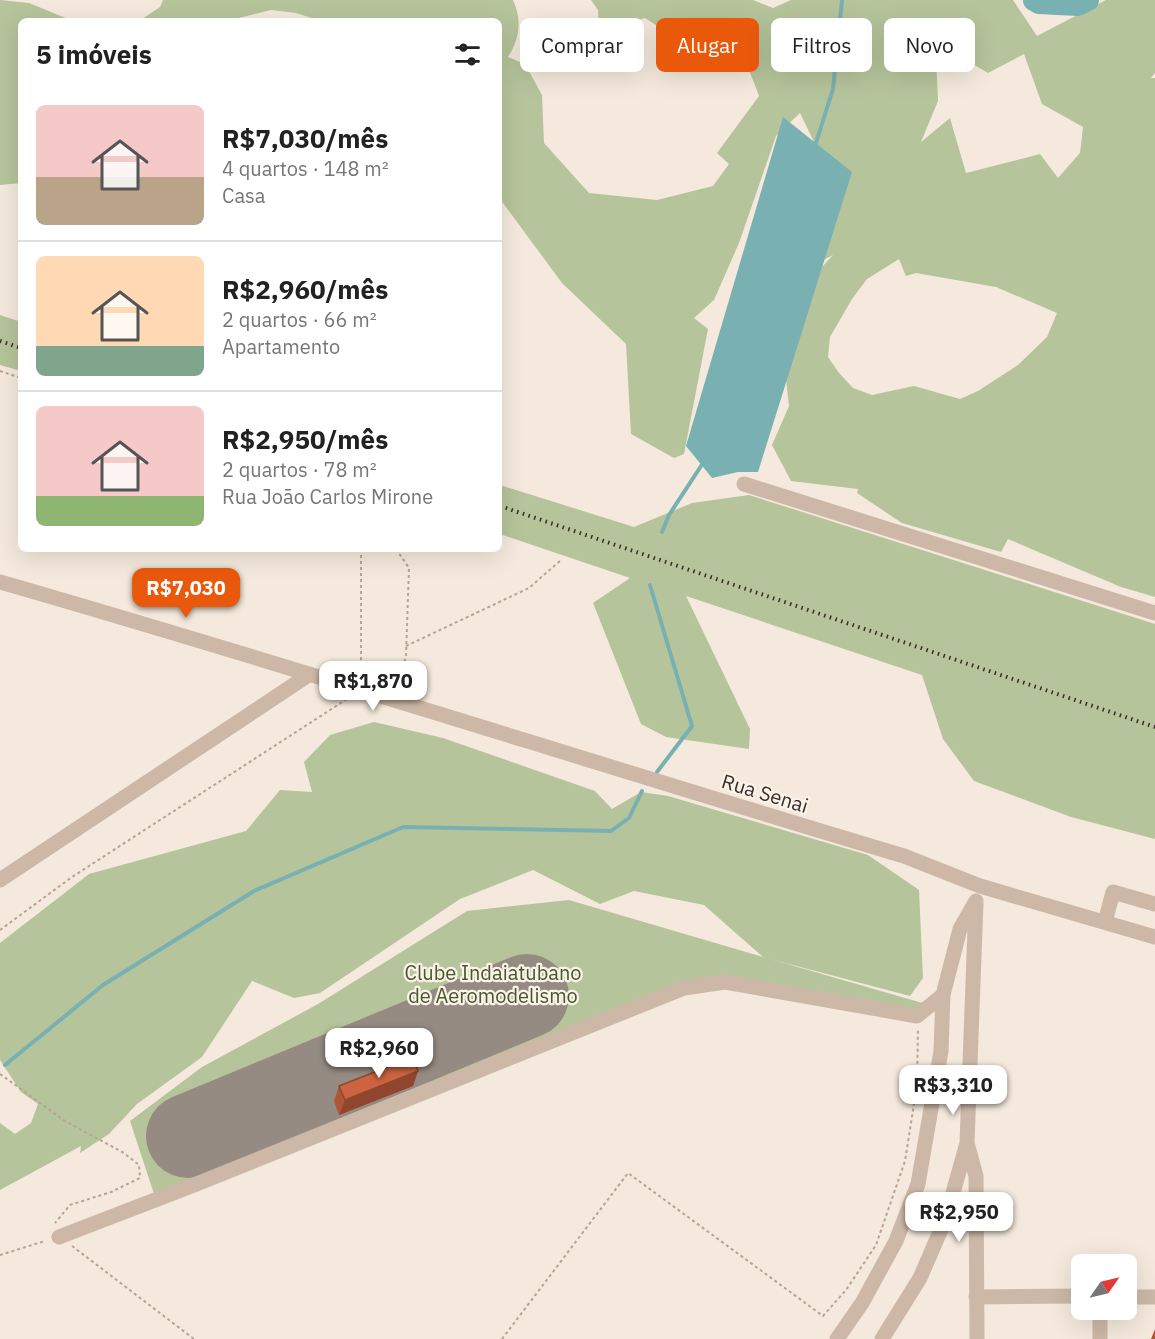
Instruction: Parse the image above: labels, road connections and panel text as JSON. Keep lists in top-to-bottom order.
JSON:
{
  "streets": {
    "street": ["Rua Senai"]
  },
  "parks": ["Clube Indaiatubano de Aeromodelismo"],
  "north": "top right",
  "page": {
    "chip": [
      "Comprar",
      "Alugar",
      "Filtros",
      "Novo"
    ],
    "heading": "5 imóveis",
    "list": [
      {
        "name": "R$7,030/mês",
        "note": "4 quartos · 148 m² · Casa"
      },
      {
        "name": "R$2,960/mês",
        "note": "2 quartos · 66 m² · Apartamento"
      },
      {
        "name": "R$2,950/mês",
        "note": "2 quartos · 78 m² · Rua João Carlos Mirone"
      }
    ],
    "price": [
      "R$7,030",
      "R$1,870",
      "R$2,960",
      "R$3,310",
      "R$2,950"
    ]
  }
}
